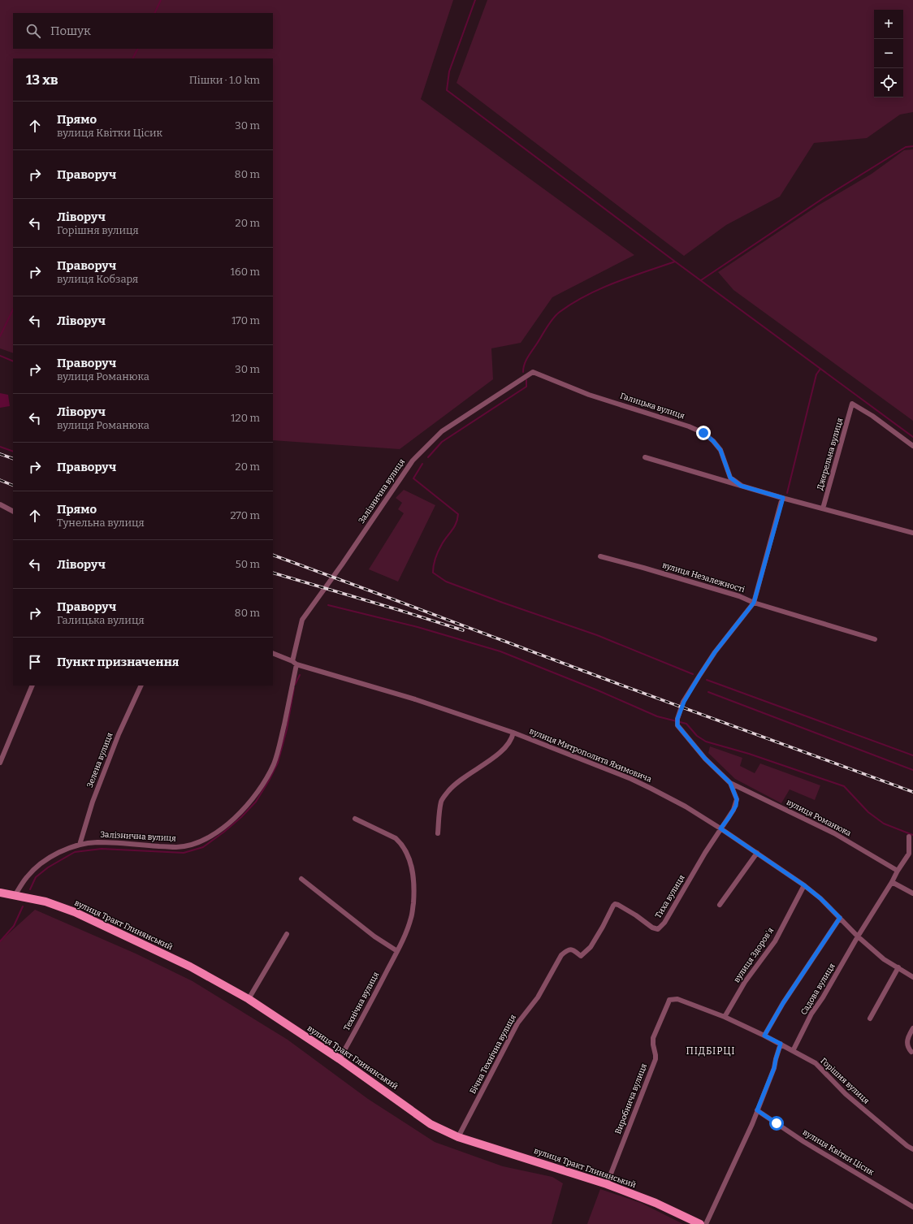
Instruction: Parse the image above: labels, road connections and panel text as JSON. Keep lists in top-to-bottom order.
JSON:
{
  "streets": {
    "main road": ["вулиця Тракт Глинянський"],
    "street": [
      "Галицька вулиця",
      "Джерельна вулиця",
      "Залізнична вулиця",
      "вулиця Незалежності",
      "вулиця Митрополита Яхимовича",
      "Зелена вулиця",
      "вулиця Романюка",
      "Тиха вулиця",
      "вулиця Здоров'я",
      "Садова вулиця",
      "Технічна вулиця",
      "Бічна Технічна вулиця",
      "Горішня вулиця",
      "Виробнича вулиця",
      "вулиця Квітки Цісик"
    ]
  },
  "crossings": [
    ["Галицька вулиця", "Залізнична вулиця"],
    ["Залізнична вулиця", "вулиця Митрополита Яхимовича"],
    ["Залізнична вулиця", "Зелена вулиця"],
    ["Залізнична вулиця", "вулиця Тракт Глинянський"],
    ["вулиця Незалежності", "вулиця Романюка"],
    ["вулиця Митрополита Яхимовича", "вулиця Романюка"],
    ["вулиця Митрополита Яхимовича", "Тиха вулиця"],
    ["вулиця Митрополита Яхимовича", "вулиця Здоров'я"],
    ["вулиця Митрополита Яхимовича", "Садова вулиця"],
    ["вулиця Романюка", "Тиха вулиця"],
    ["Тиха вулиця", "Бічна Технічна вулиця"],
    ["вулиця Тракт Глинянський", "Технічна вулиця"],
    ["вулиця Тракт Глинянський", "Бічна Технічна вулиця"],
    ["вулиця Тракт Глинянський", "Виробнича вулиця"],
    ["вулиця Здоров'я", "Горішня вулиця"],
    ["Садова вулиця", "Горішня вулиця"],
    ["Горішня вулиця", "Виробнича вулиця"]
  ],
  "districts": ["ПІДБІРЦІ"],
  "page": {
    "map_buttons": ["+", "−"],
    "search": "Пошук",
    "heading": ["13 хв", "Пішки · 1.0 km"],
    "list": [
      ["Прямо", "вулиця Квітки Цісик", "30 m"],
      ["Праворуч", "80 m"],
      ["Ліворуч", "Горішня вулиця", "20 m"],
      ["Праворуч", "вулиця Кобзаря", "160 m"],
      ["Ліворуч", "170 m"],
      ["Праворуч", "вулиця Романюка", "30 m"],
      ["Ліворуч", "вулиця Романюка", "120 m"],
      ["Праворуч", "20 m"],
      ["Прямо", "Тунельна вулиця", "270 m"],
      ["Ліворуч", "50 m"],
      ["Праворуч", "Галицька вулиця", "80 m"],
      "Пункт призначення"
    ]
  }
}
